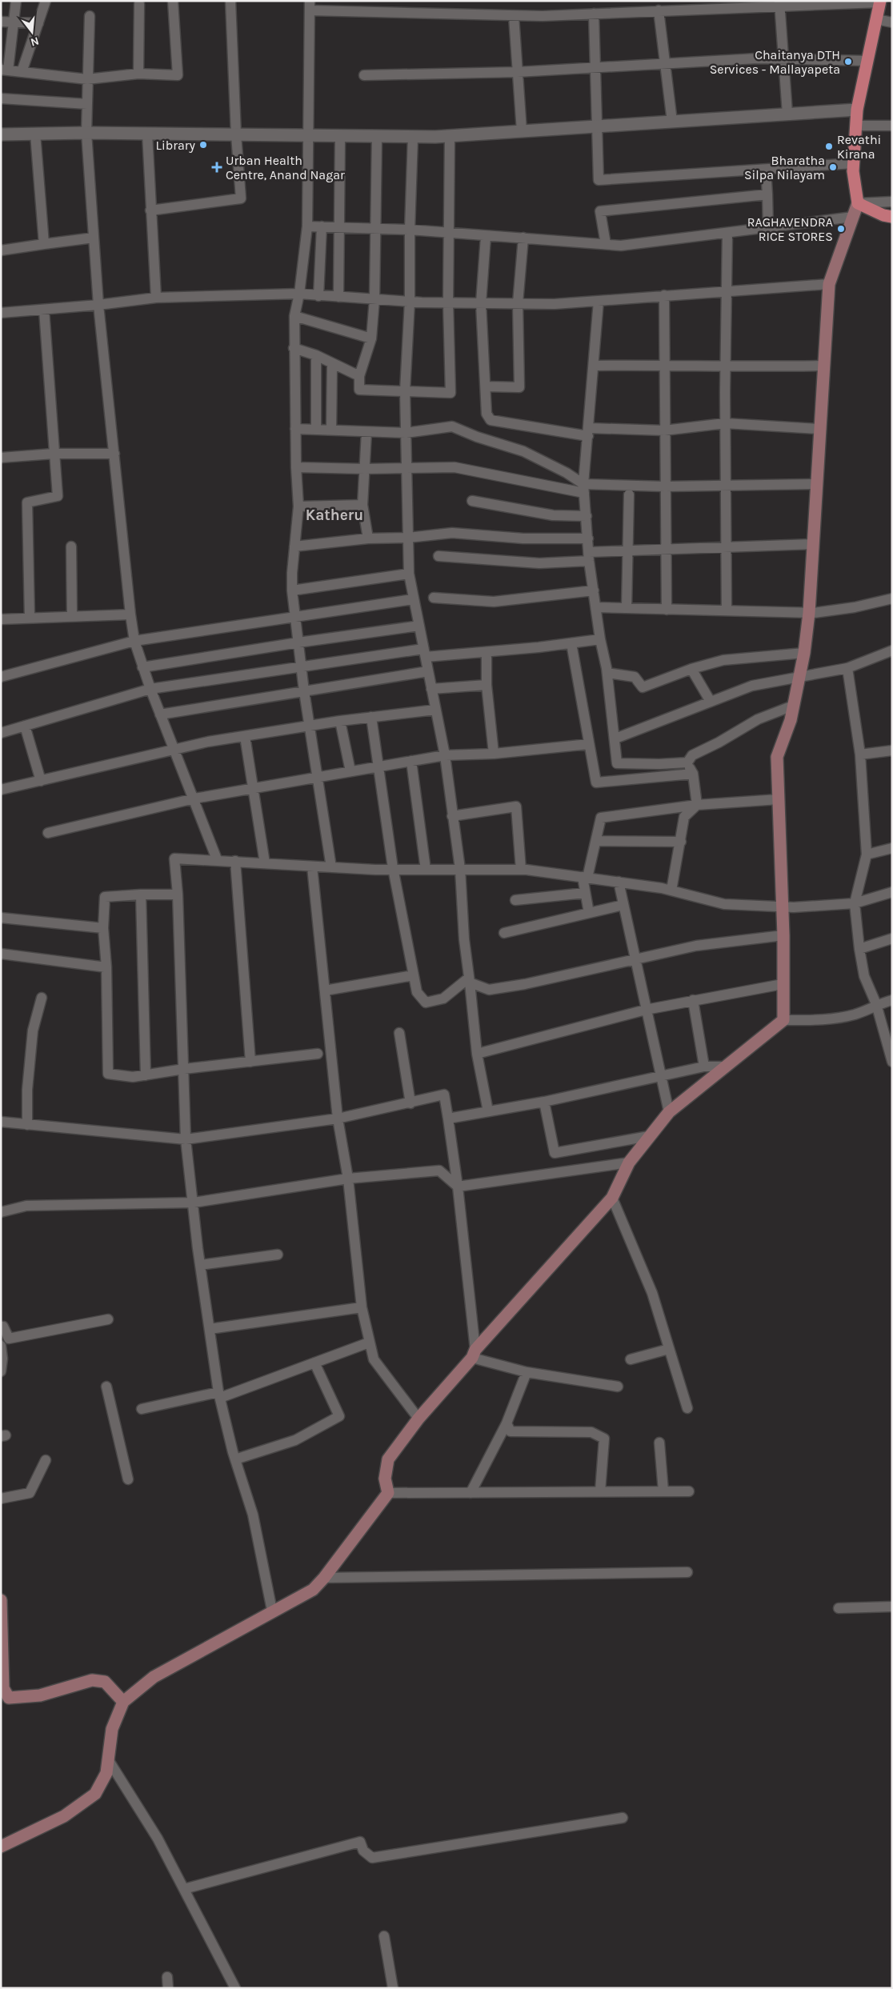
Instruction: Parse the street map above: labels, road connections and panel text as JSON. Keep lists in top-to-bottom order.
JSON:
{
  "districts": ["Katheru"],
  "places": {
    "other": [
      "Chaitanya DTH Services - Mallayapeta",
      "Library",
      "Revathi Kirana",
      "Bharatha Silpa Nilayam",
      "RAGHAVENDRA RICE STORES"
    ],
    "health": ["Urban Health Centre, Anand Nagar"]
  },
  "north": "bottom"
}
